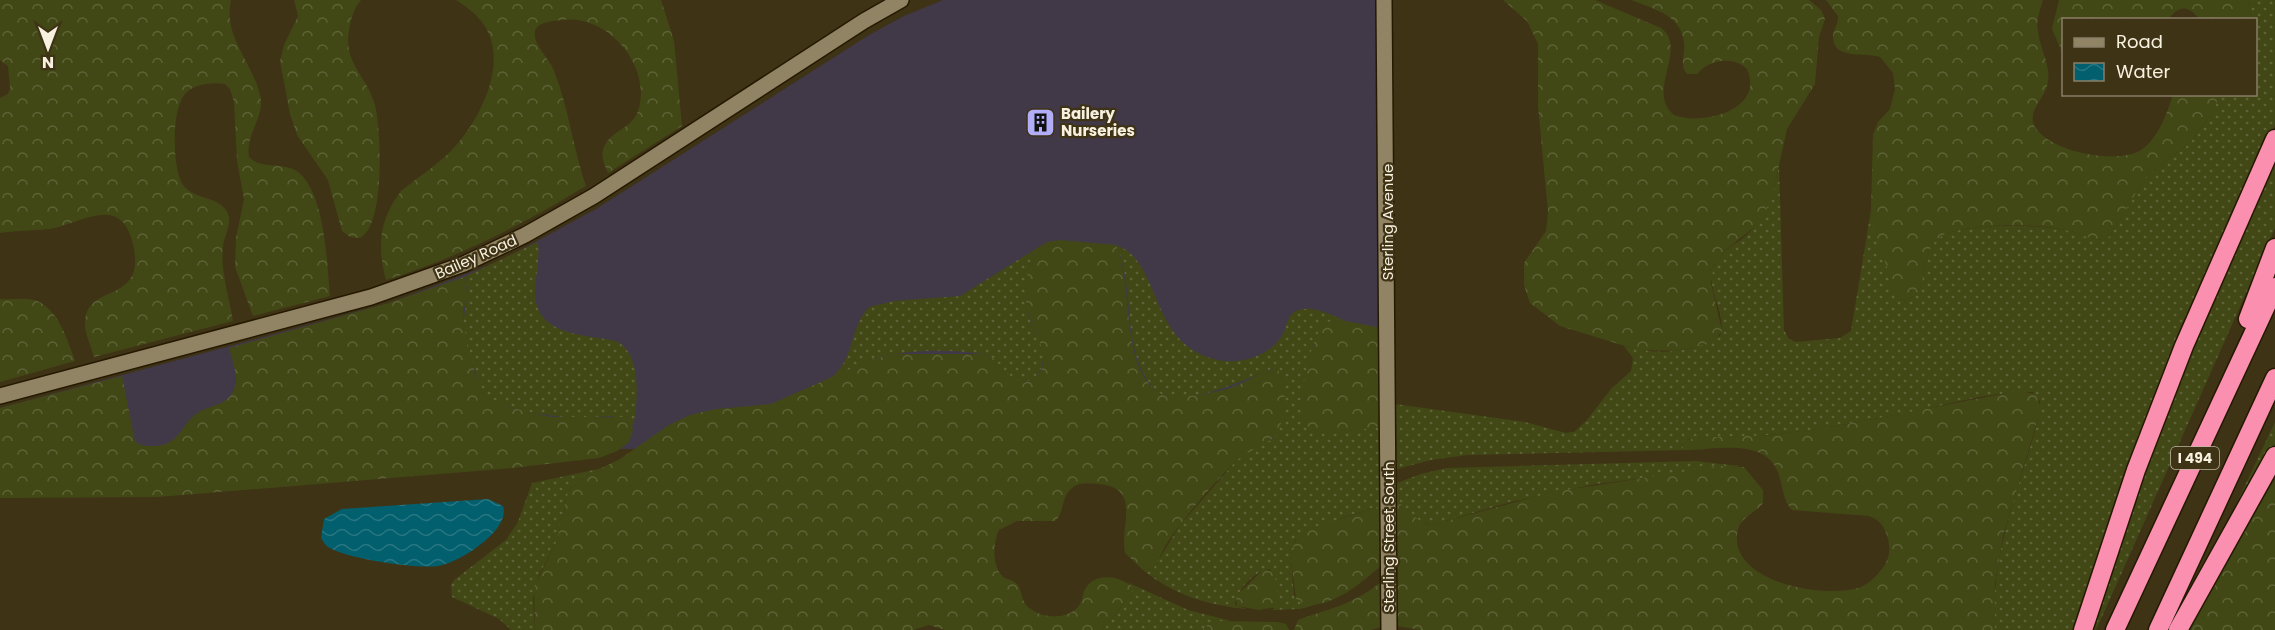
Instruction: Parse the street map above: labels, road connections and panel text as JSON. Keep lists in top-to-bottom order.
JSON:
{
  "streets": {
    "highway": ["I 494"],
    "main road": ["Sterling Avenue", "Bailey Road", "Sterling Street South"]
  },
  "crossings": [
    ["Sterling Avenue", "Sterling Street South"]
  ],
  "places": {
    "building": ["Bailery Nurseries"]
  },
  "legend": ["Road", "Water"],
  "north": "bottom"
}
